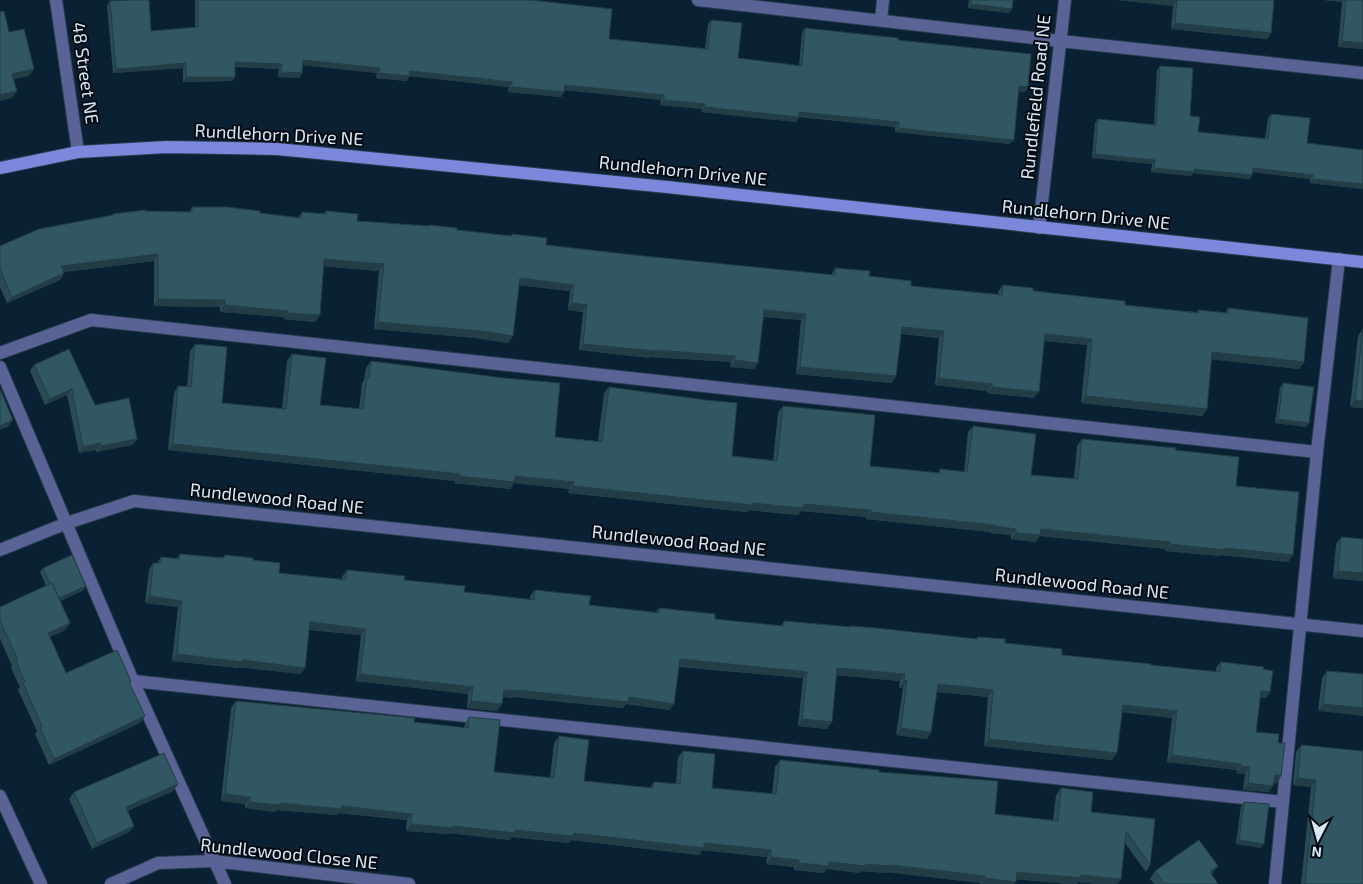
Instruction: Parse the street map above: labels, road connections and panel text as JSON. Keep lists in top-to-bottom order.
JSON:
{
  "streets": {
    "street": [
      "48 Street NE",
      "Rundlefield Road NE",
      "Rundlehorn Drive NE",
      "Rundlewood Road NE",
      "Rundlewood Close NE"
    ]
  },
  "crossings": [
    ["48 Street NE", "Rundlehorn Drive NE"],
    ["Rundlefield Road NE", "Rundlehorn Drive NE"]
  ],
  "north": "bottom"
}
